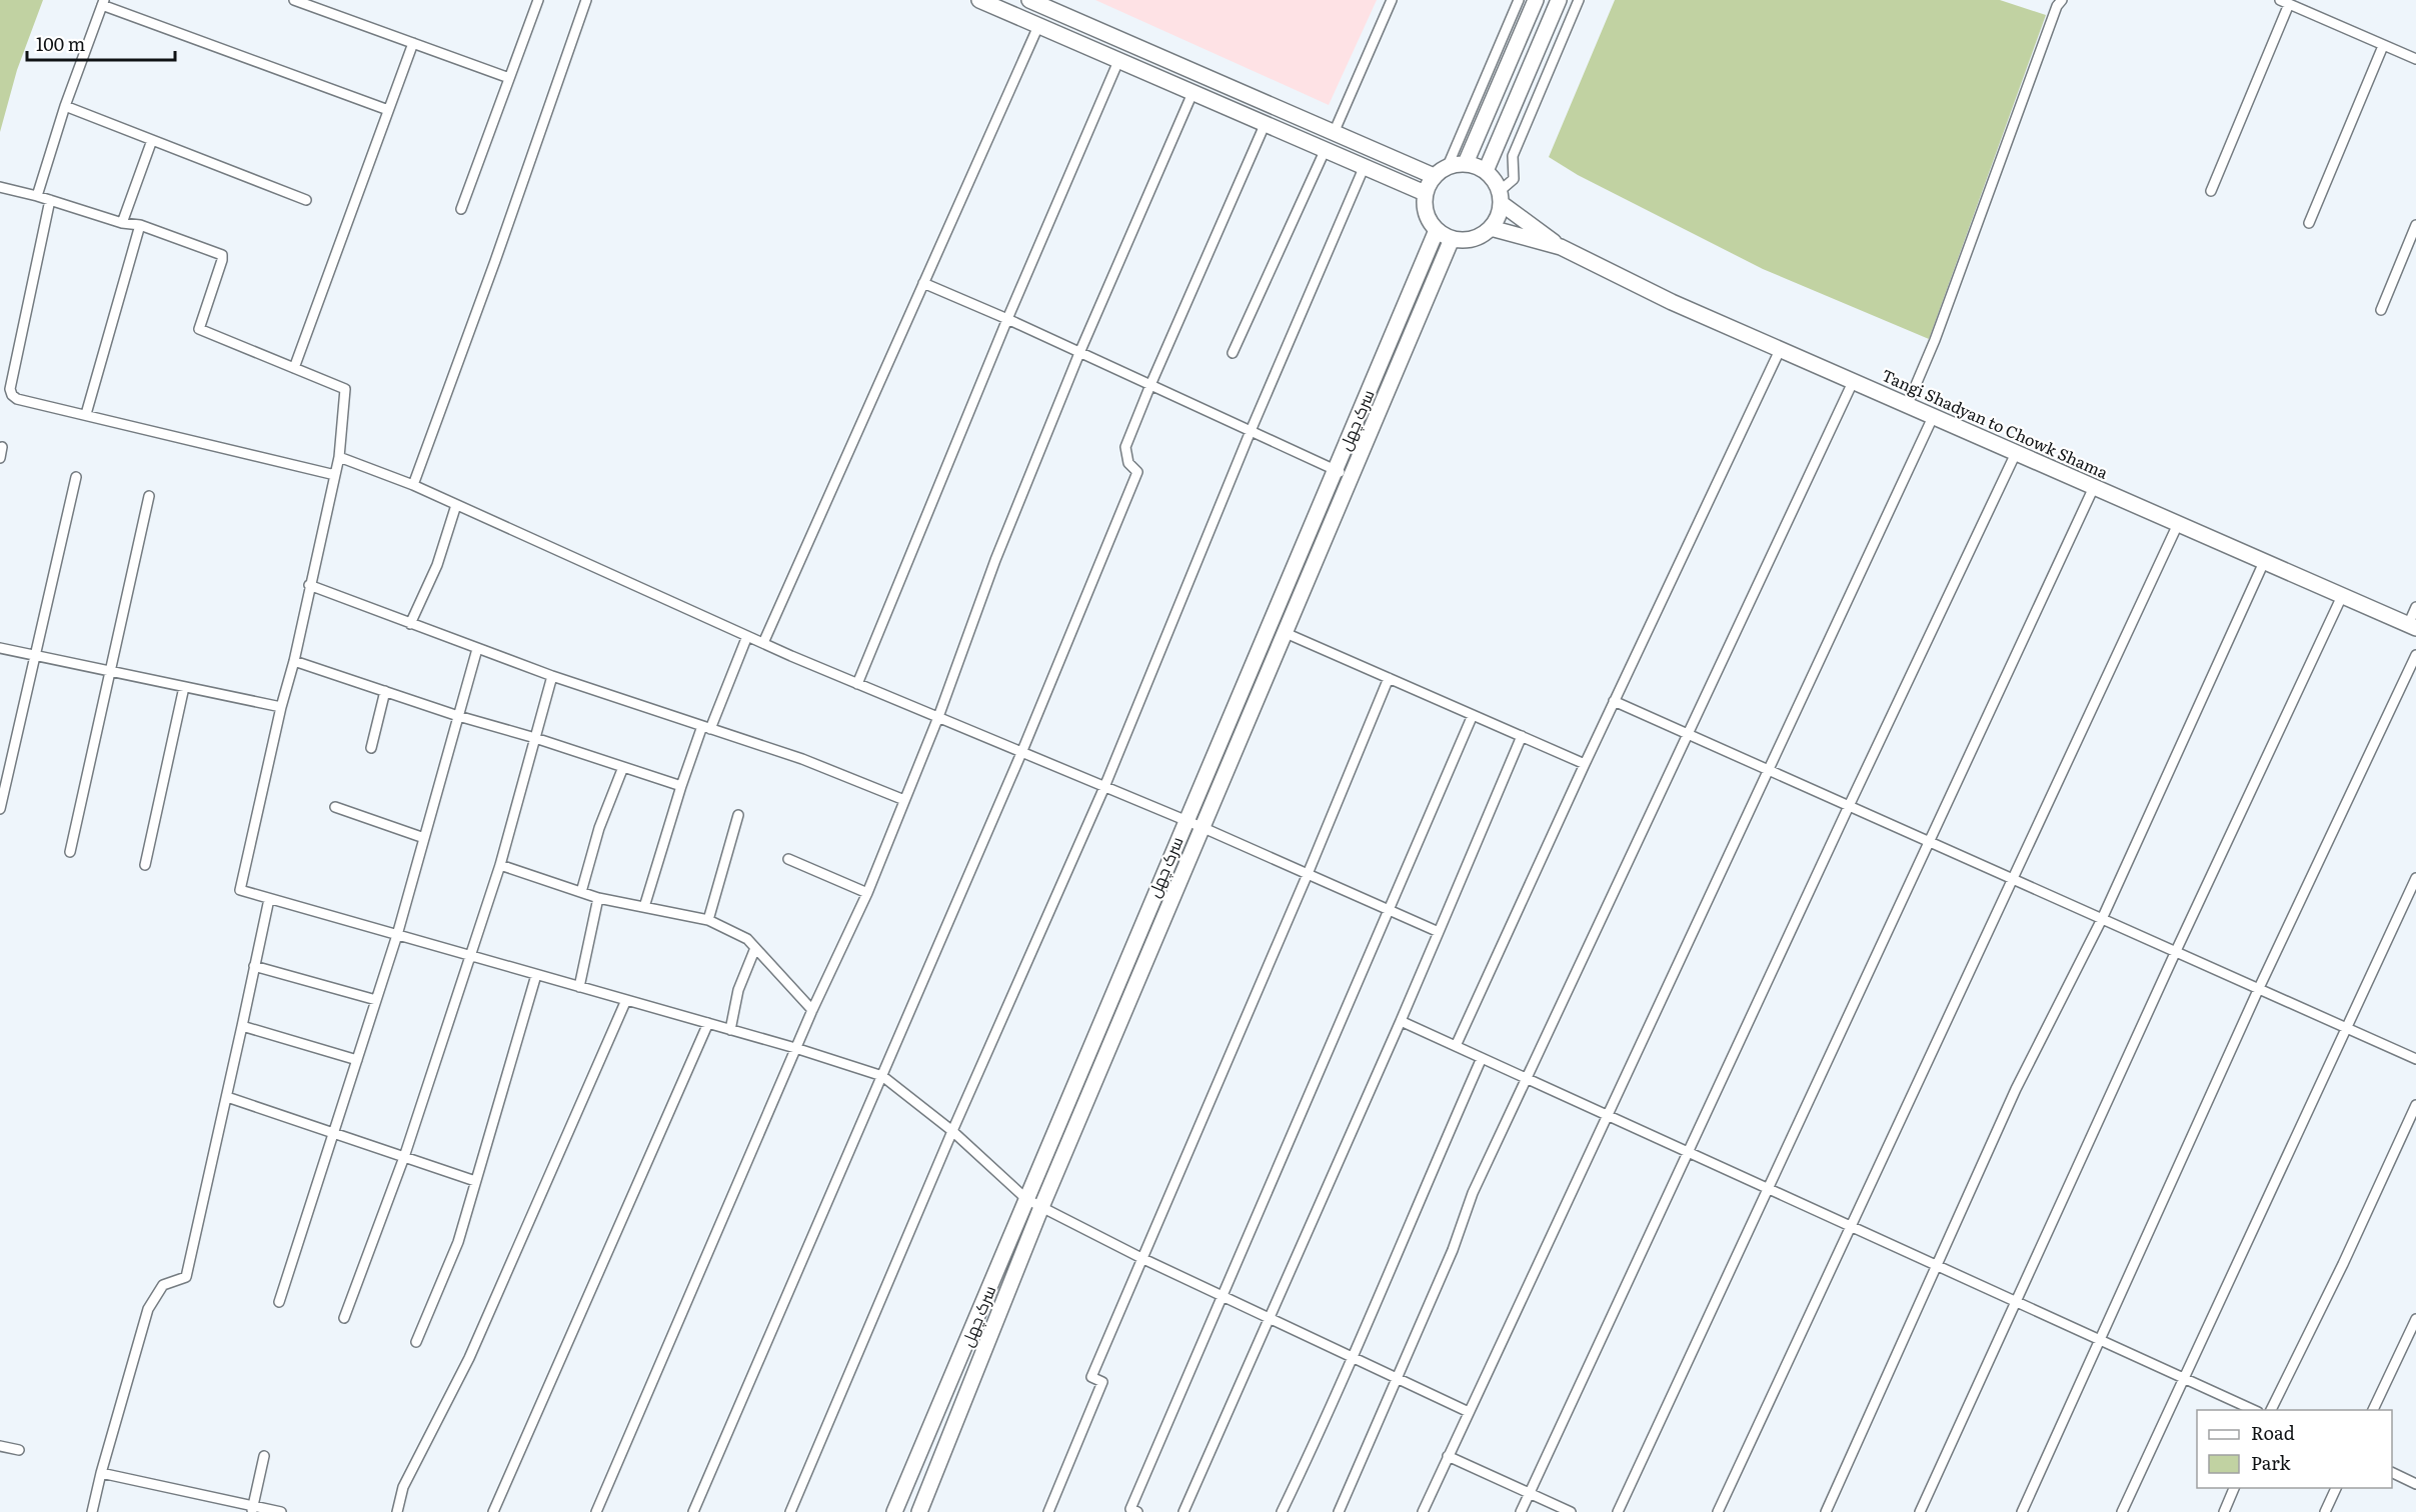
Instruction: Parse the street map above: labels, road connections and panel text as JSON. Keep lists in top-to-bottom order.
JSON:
{
  "streets": {
    "main road": ["سرک چهل", "Tangi Shadyan to Chowk Shama"]
  },
  "legend": ["Road", "Park"],
  "scale_bar": "100 m"
}
